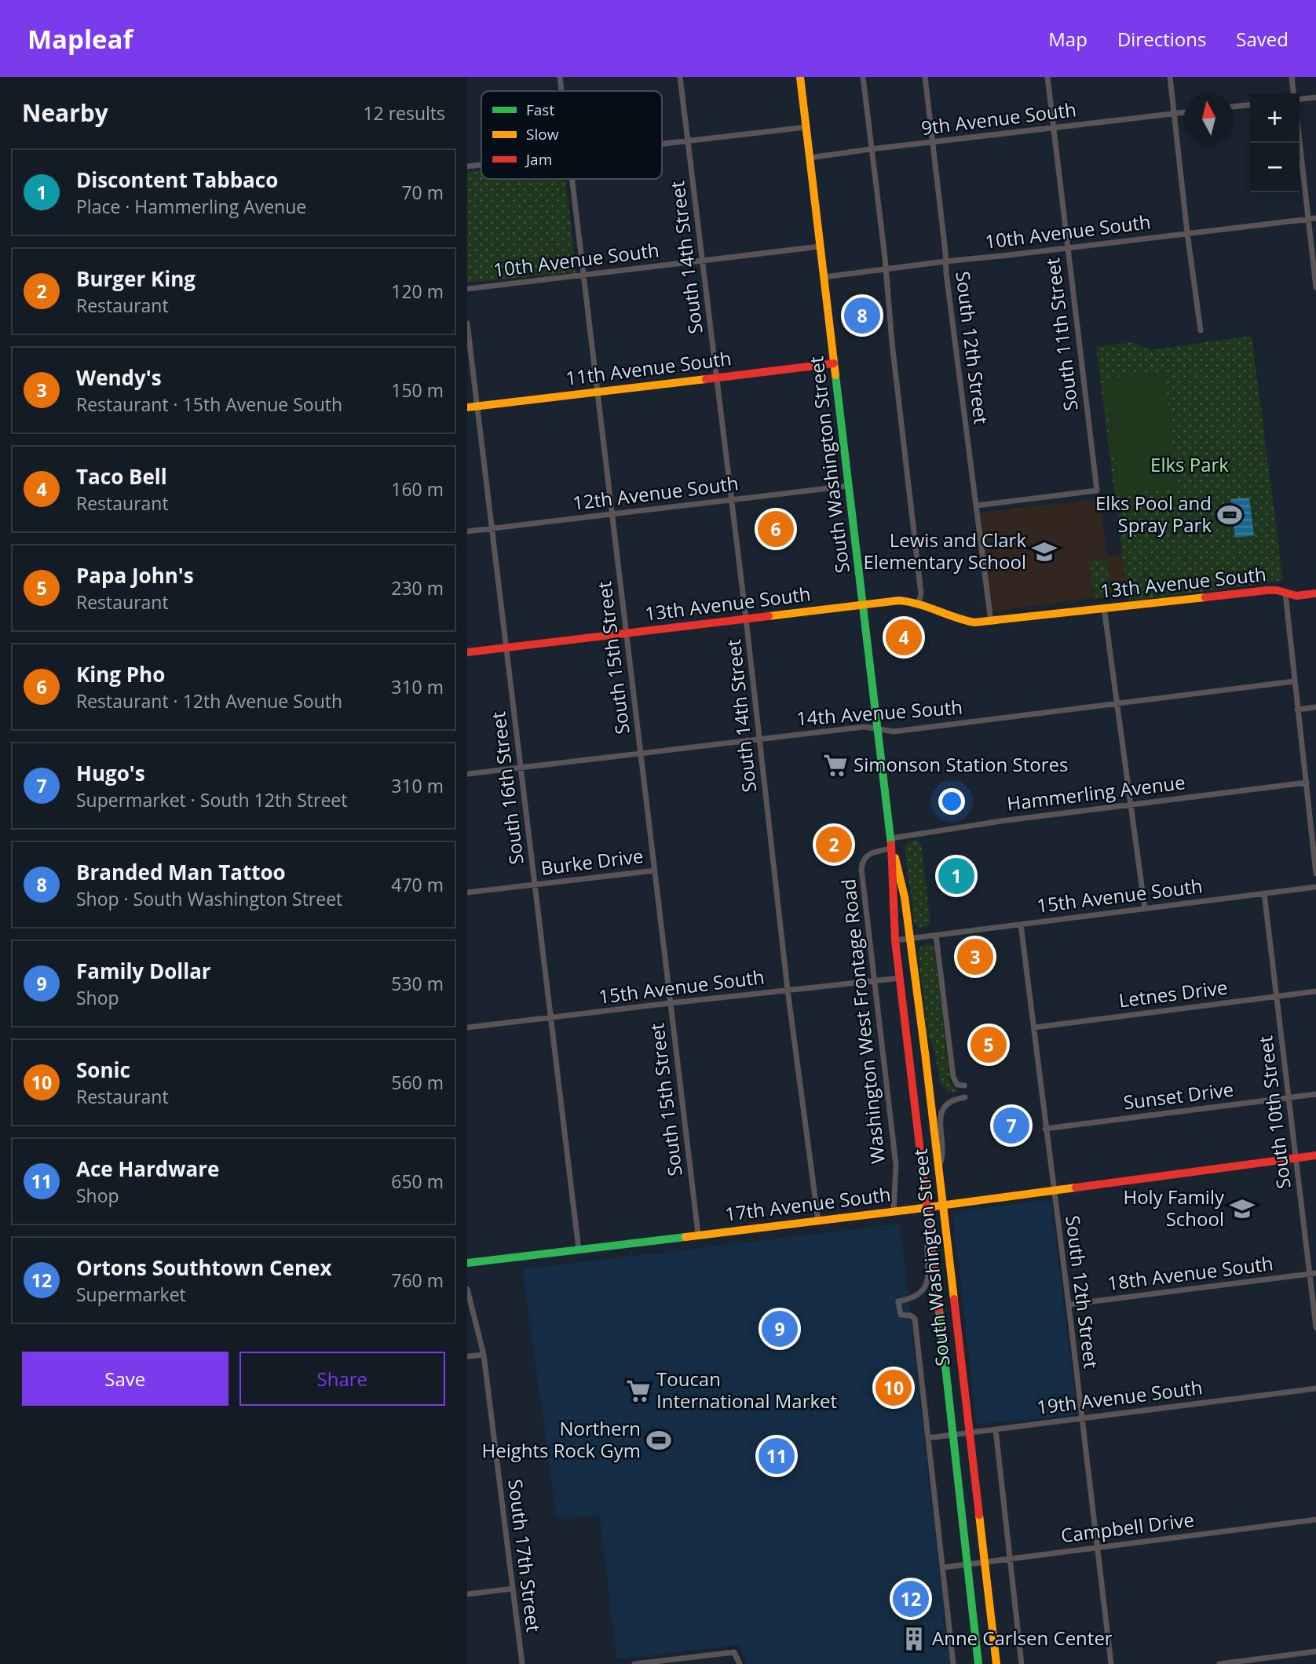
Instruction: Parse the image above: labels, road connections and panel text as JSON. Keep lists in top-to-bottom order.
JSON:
{
  "streets": {
    "main road": [
      "11th Avenue South",
      "South Washington Street",
      "13th Avenue South",
      "17th Avenue South"
    ],
    "street": [
      "9th Avenue South",
      "10th Avenue South",
      "South 14th Street",
      "South 11th Street",
      "South 12th Street",
      "12th Avenue South",
      "South 15th Street",
      "14th Avenue South",
      "South 16th Street",
      "Hammerling Avenue",
      "Burke Drive",
      "15th Avenue South",
      "Letnes Drive",
      "Washington West Frontage Road",
      "Sunset Drive",
      "South 10th Street",
      "18th Avenue South",
      "19th Avenue South",
      "Campbell Drive",
      "South 17th Street"
    ]
  },
  "crossings": [
    ["9th Avenue South", "South 11th Street"],
    ["9th Avenue South", "South 12th Street"],
    ["9th Avenue South", "South Washington Street"],
    ["10th Avenue South", "South 14th Street"],
    ["10th Avenue South", "South 11th Street"],
    ["10th Avenue South", "South 12th Street"],
    ["10th Avenue South", "South Washington Street"],
    ["10th Avenue South", "South 15th Street"],
    ["South 14th Street", "11th Avenue South"],
    ["South 14th Street", "12th Avenue South"],
    ["South 14th Street", "13th Avenue South"],
    ["South 14th Street", "14th Avenue South"],
    ["South 14th Street", "15th Avenue South"],
    ["South 14th Street", "17th Avenue South"],
    ["South 11th Street", "South 12th Street"],
    ["South 12th Street", "13th Avenue South"],
    ["South 12th Street", "15th Avenue South"],
    ["South 12th Street", "Letnes Drive"],
    ["South 12th Street", "Sunset Drive"],
    ["South 12th Street", "17th Avenue South"],
    ["South 12th Street", "18th Avenue South"],
    ["South 12th Street", "19th Avenue South"],
    ["South 12th Street", "Campbell Drive"],
    ["11th Avenue South", "South Washington Street"],
    ["11th Avenue South", "South 15th Street"],
    ["11th Avenue South", "South 16th Street"],
    ["South Washington Street", "12th Avenue South"],
    ["South Washington Street", "13th Avenue South"],
    ["South Washington Street", "14th Avenue South"],
    ["South Washington Street", "Hammerling Avenue"],
    ["South Washington Street", "15th Avenue South"],
    ["South Washington Street", "Washington West Frontage Road"],
    ["South Washington Street", "17th Avenue South"],
    ["South Washington Street", "19th Avenue South"],
    ["South Washington Street", "Campbell Drive"],
    ["12th Avenue South", "South 15th Street"],
    ["12th Avenue South", "South 16th Street"],
    ["13th Avenue South", "South 15th Street"],
    ["13th Avenue South", "South 16th Street"],
    ["South 15th Street", "14th Avenue South"],
    ["South 15th Street", "Burke Drive"],
    ["South 15th Street", "15th Avenue South"],
    ["South 15th Street", "17th Avenue South"],
    ["14th Avenue South", "South 16th Street"],
    ["South 16th Street", "Burke Drive"],
    ["South 16th Street", "15th Avenue South"],
    ["South 16th Street", "17th Avenue South"],
    ["15th Avenue South", "Washington West Frontage Road"],
    ["15th Avenue South", "South 10th Street"],
    ["Letnes Drive", "South 10th Street"],
    ["Washington West Frontage Road", "17th Avenue South"],
    ["Sunset Drive", "South 10th Street"],
    ["South 10th Street", "17th Avenue South"],
    ["South 10th Street", "18th Avenue South"]
  ],
  "parks": ["Elks Park"],
  "places": {
    "sports": ["Elks Pool and Spray Park", "Northern Heights Rock Gym"],
    "school or university": ["Lewis and Clark Elementary School", "Holy Family School"],
    "supermarket": ["Simonson Station Stores", "Toucan International Market"],
    "building": ["Anne Carlsen Center"]
  },
  "legend": ["Fast", "Slow", "Jam"],
  "north": "top",
  "page": {
    "header": "Mapleaf",
    "nav": ["Map", "Directions", "Saved"],
    "heading": ["Nearby", "12 results"],
    "map_buttons": ["+", "−"],
    "list": [
      {
        "mark": "1",
        "name": "Discontent Tabbaco",
        "note": "Place · Hammerling Avenue",
        "value": "70 m"
      },
      {
        "mark": "2",
        "name": "Burger King",
        "note": "Restaurant",
        "value": "120 m"
      },
      {
        "mark": "3",
        "name": "Wendy's",
        "note": "Restaurant · 15th Avenue South",
        "value": "150 m"
      },
      {
        "mark": "4",
        "name": "Taco Bell",
        "note": "Restaurant",
        "value": "160 m"
      },
      {
        "mark": "5",
        "name": "Papa John's",
        "note": "Restaurant",
        "value": "230 m"
      },
      {
        "mark": "6",
        "name": "King Pho",
        "note": "Restaurant · 12th Avenue South",
        "value": "310 m"
      },
      {
        "mark": "7",
        "name": "Hugo's",
        "note": "Supermarket · South 12th Street",
        "value": "310 m"
      },
      {
        "mark": "8",
        "name": "Branded Man Tattoo",
        "note": "Shop · South Washington Street",
        "value": "470 m"
      },
      {
        "mark": "9",
        "name": "Family Dollar",
        "note": "Shop",
        "value": "530 m"
      },
      {
        "mark": "10",
        "name": "Sonic",
        "note": "Restaurant",
        "value": "560 m"
      },
      {
        "mark": "11",
        "name": "Ace Hardware",
        "note": "Shop",
        "value": "650 m"
      },
      {
        "mark": "12",
        "name": "Ortons Southtown Cenex",
        "note": "Supermarket",
        "value": "760 m"
      }
    ],
    "pins": [
      "8",
      "6",
      "4",
      "2",
      "1",
      "3",
      "5",
      "7",
      "9",
      "10",
      "11",
      "12"
    ],
    "buttons": ["Save", "Share"]
  }
}
